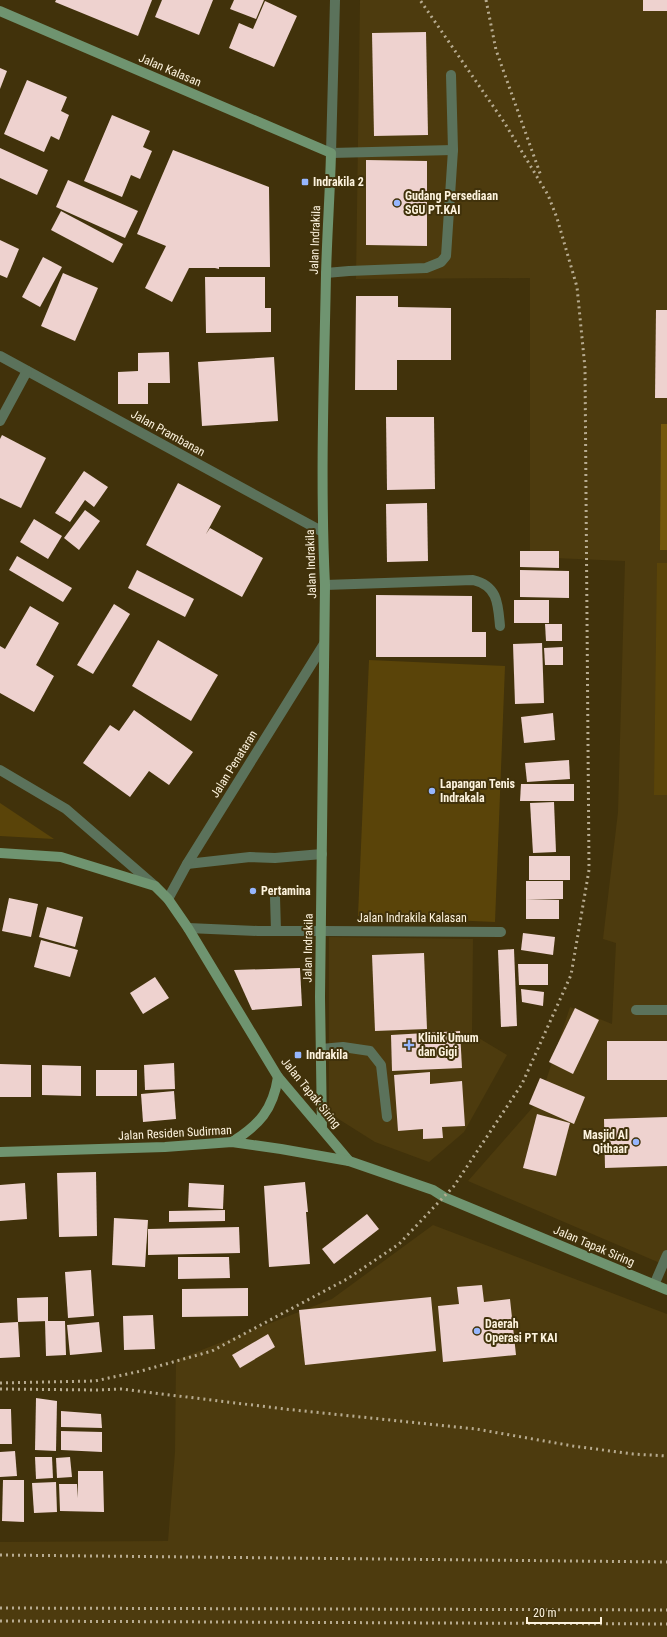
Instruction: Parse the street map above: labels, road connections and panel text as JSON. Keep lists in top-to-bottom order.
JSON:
{
  "streets": {
    "street": [
      "Jalan Kalasan",
      "Jalan Indrakila",
      "Jalan Prambanan",
      "Jalan Penataran",
      "Jalan Indrakila Kalasan",
      "Jalan Tapak Siring",
      "Jalan Residen Sudirman"
    ]
  },
  "crossings": [
    ["Jalan Kalasan", "Jalan Indrakila"],
    ["Jalan Indrakila", "Jalan Prambanan"],
    ["Jalan Indrakila", "Jalan Penataran"],
    ["Jalan Indrakila", "Jalan Indrakila Kalasan"],
    ["Jalan Indrakila", "Jalan Tapak Siring"],
    ["Jalan Penataran", "Jalan Tapak Siring"],
    ["Jalan Indrakila Kalasan", "Jalan Tapak Siring"],
    ["Jalan Tapak Siring", "Jalan Residen Sudirman"]
  ],
  "places": {
    "transit": ["Indrakila 2", "Indrakila"],
    "other": [
      "Gudang Persediaan SGU PT.KAI",
      "Lapangan Tenis Indrakala",
      "Pertamina",
      "Masjid Al Qithaar",
      "Daerah Operasi PT KAI"
    ],
    "health": ["Klinik Umum dan Gigi"]
  },
  "scale_bar": "20 m"
}
